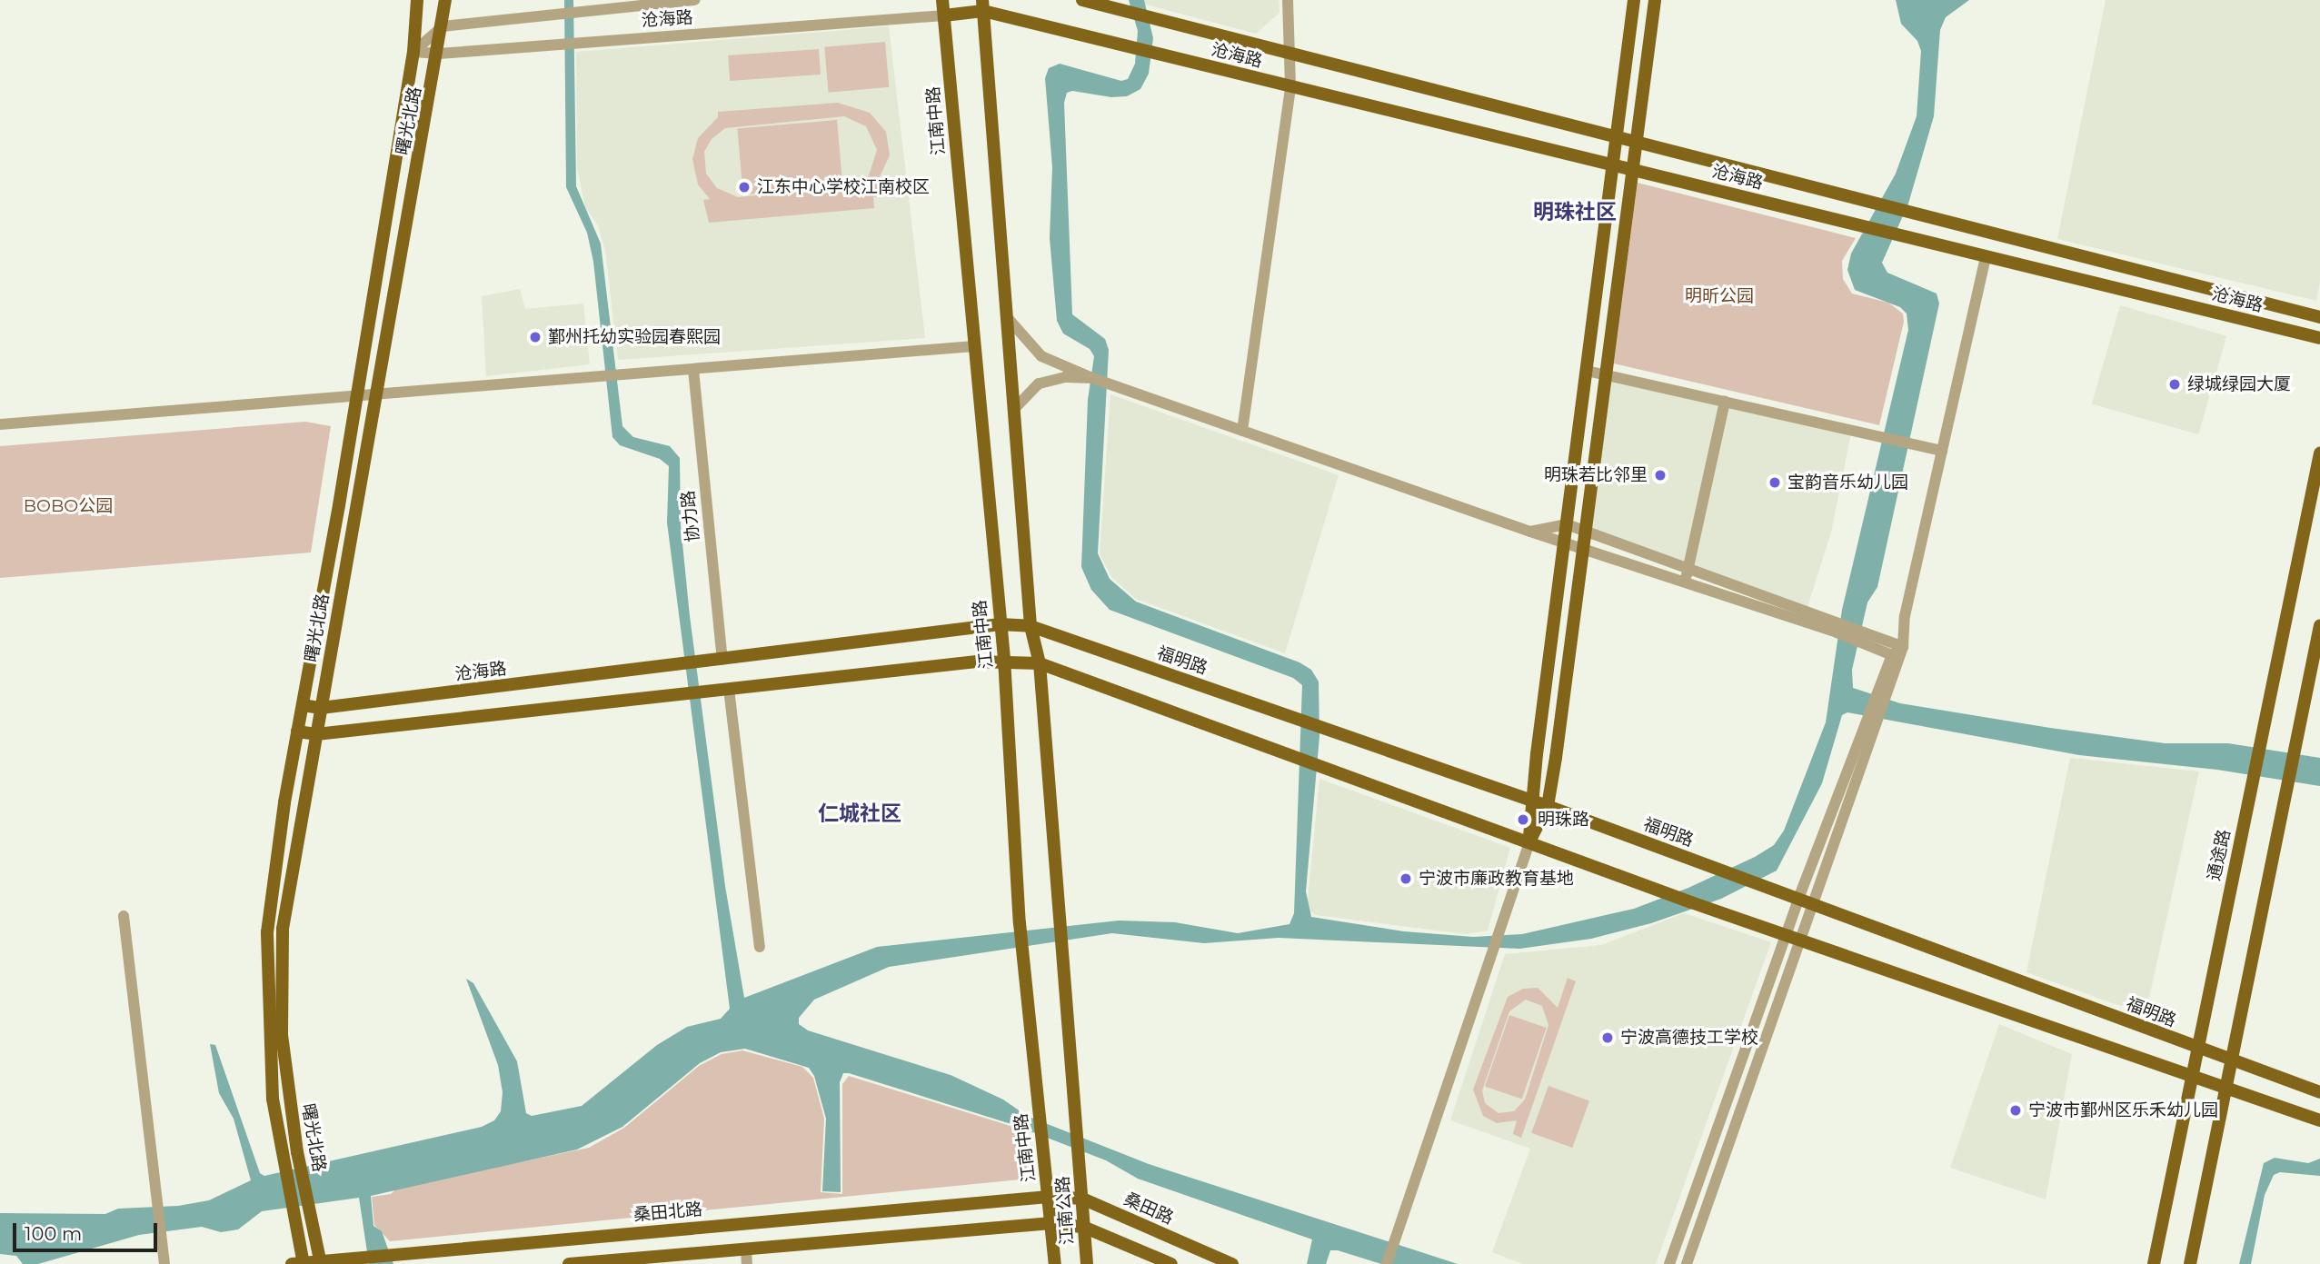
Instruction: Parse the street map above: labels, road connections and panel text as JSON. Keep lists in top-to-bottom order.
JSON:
{
  "streets": {
    "main road": [
      "沧海路",
      "曙光北路",
      "江南中路",
      "福明路",
      "通途路",
      "桑田路",
      "江南公路",
      "桑田北路"
    ],
    "street": ["协力路"]
  },
  "crossings": [
    ["沧海路", "曙光北路"],
    ["沧海路", "江南中路"],
    ["沧海路", "协力路"],
    ["沧海路", "福明路"],
    ["曙光北路", "桑田北路"],
    ["江南中路", "福明路"],
    ["江南中路", "桑田路"],
    ["江南中路", "桑田北路"],
    ["协力路", "福明路"],
    ["福明路", "通途路"],
    ["桑田路", "江南公路"],
    ["桑田路", "桑田北路"]
  ],
  "districts": ["明珠社区", "仁城社区"],
  "parks": ["明昕公园", "BOBO公园"],
  "places": [
    "江东中心学校江南校区",
    "鄞州托幼实验园春熙园",
    "绿城绿园大厦",
    "明珠若比邻里",
    "宝韵音乐幼儿园",
    "明珠路",
    "宁波市廉政教育基地",
    "宁波高德技工学校",
    "宁波市鄞州区乐禾幼儿园"
  ],
  "scale_bar": "100 m"
}
